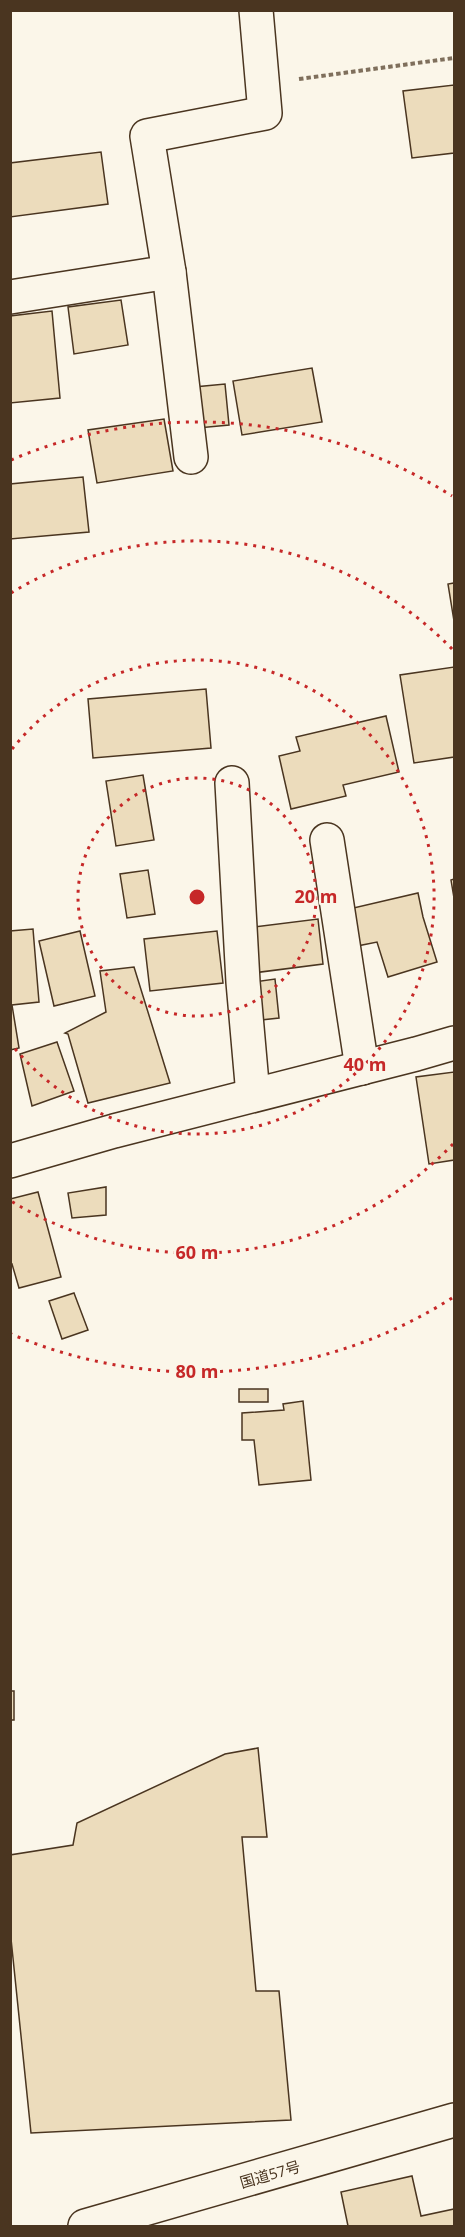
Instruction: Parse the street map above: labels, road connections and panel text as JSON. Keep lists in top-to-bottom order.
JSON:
{
  "streets": {
    "main road": ["国道57号"]
  },
  "rings": [
    "20 m",
    "40 m",
    "60 m",
    "80 m"
  ]
}
